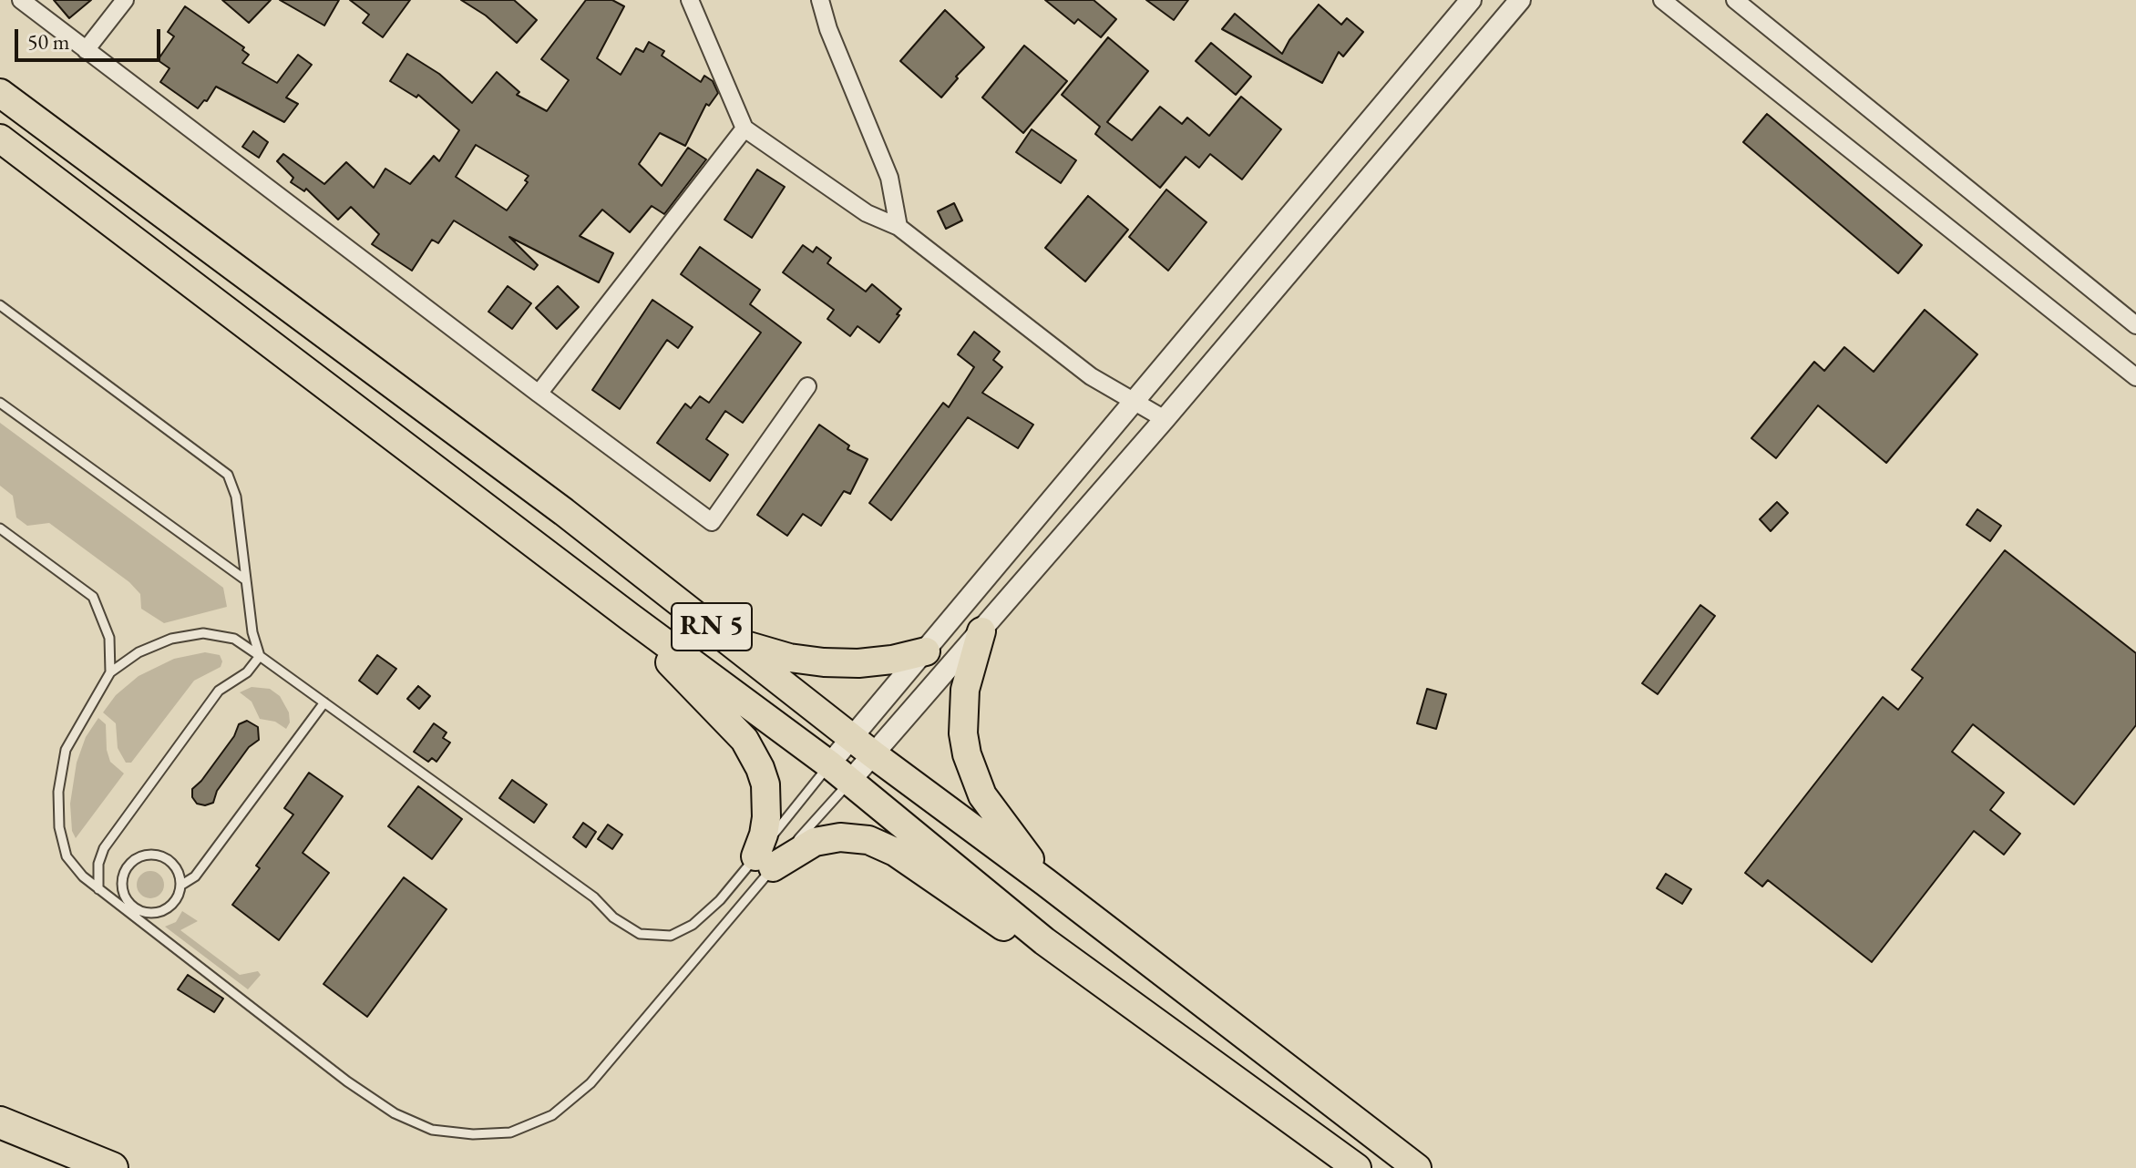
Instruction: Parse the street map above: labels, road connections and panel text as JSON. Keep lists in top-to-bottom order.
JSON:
{
  "streets": {
    "highway": ["RN 5"]
  },
  "scale_bar": "50 m"
}
